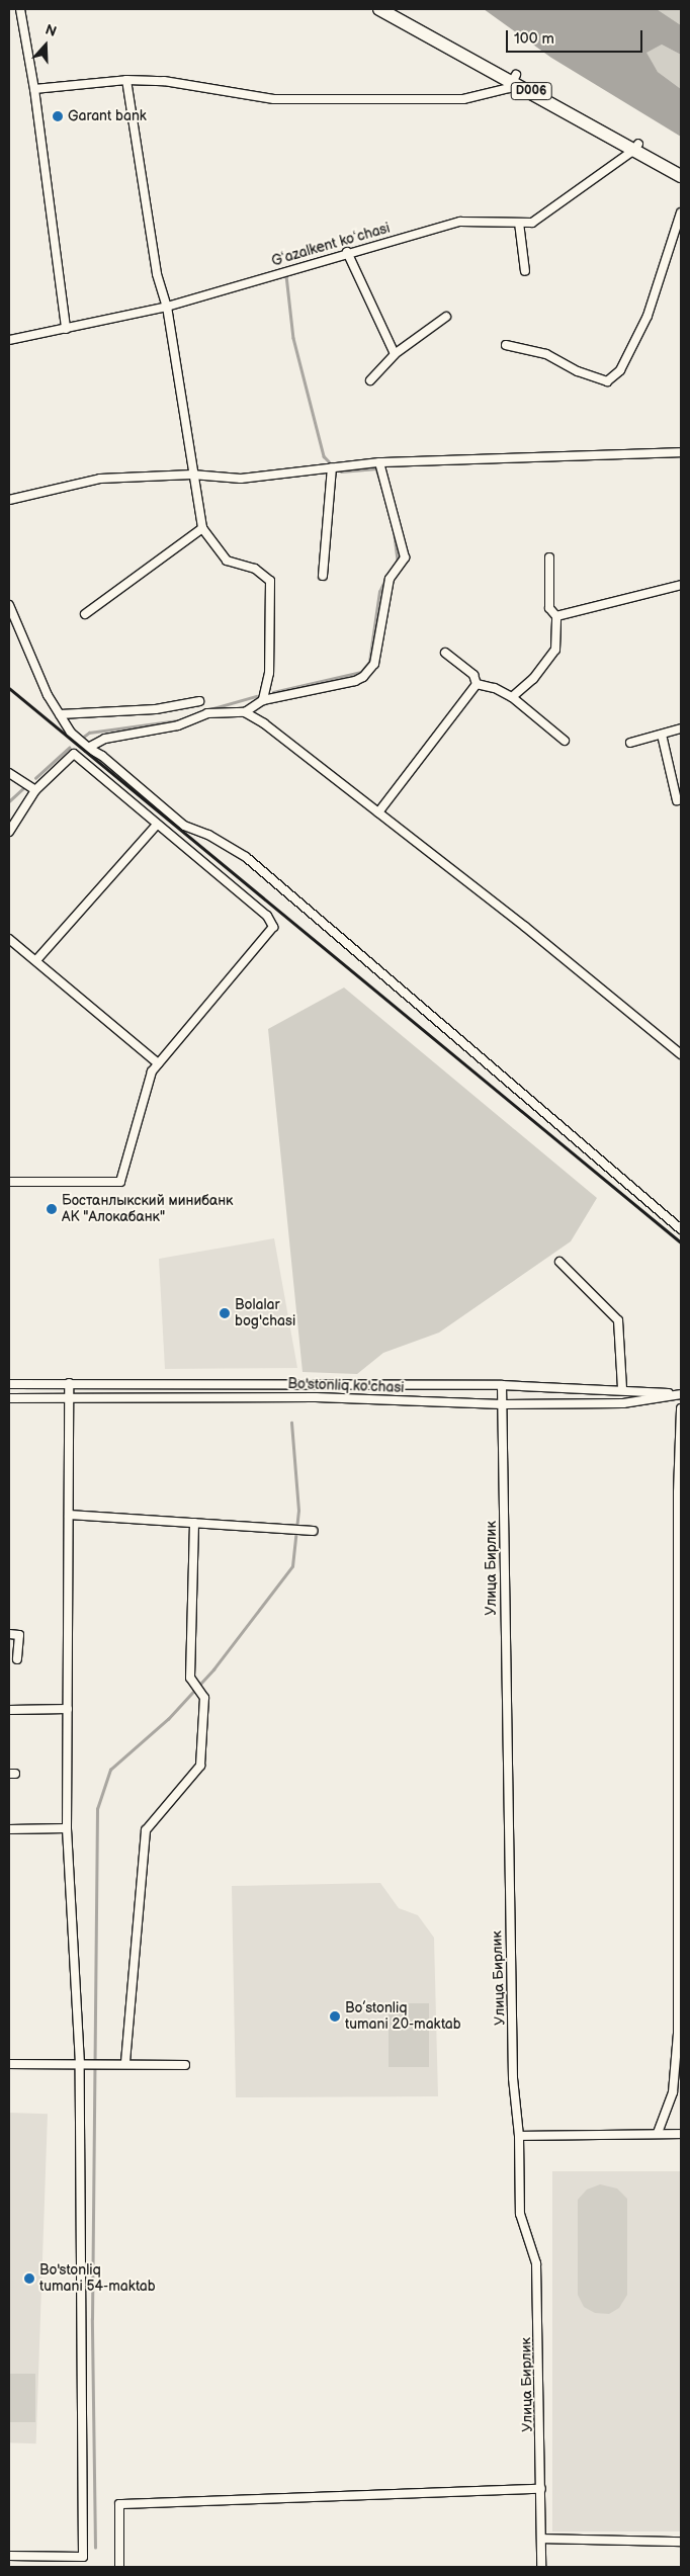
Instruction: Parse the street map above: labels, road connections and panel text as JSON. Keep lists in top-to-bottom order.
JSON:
{
  "streets": {
    "main road": ["D006"],
    "street": ["Gʻazalkent koʻchasi", "Bo'stonliq ko'chasi", "Улица Бирлик"]
  },
  "crossings": [
    ["D006", "Gʻazalkent koʻchasi"],
    ["Bo'stonliq ko'chasi", "Улица Бирлик"]
  ],
  "places": [
    "Garant bank",
    "Бостанлыкский минибанк АК \"Алокабанк\"",
    "Bolalar bog'chasi",
    "Bo’stonliq tumani 20-maktab",
    "Bo'stonliq tumani 54-maktab"
  ],
  "scale_bar": "100 m",
  "north": "top"
}
